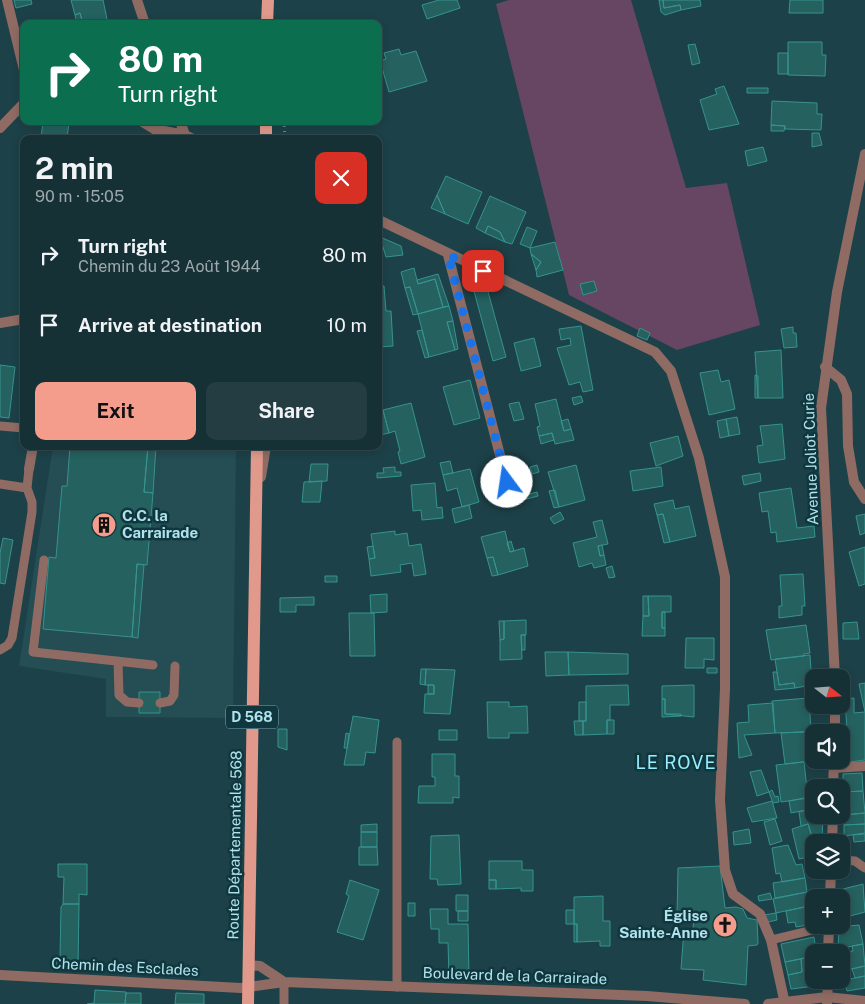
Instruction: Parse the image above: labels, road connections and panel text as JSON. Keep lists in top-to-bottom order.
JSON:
{
  "streets": {
    "main road": ["D 568", "Route Départementale 568"],
    "street": ["Avenue Joliot Curie", "Chemin des Esclades", "Boulevard de la Carrairade"]
  },
  "crossings": [
    ["Route Départementale 568", "Chemin des Esclades"],
    ["Route Départementale 568", "Boulevard de la Carrairade"],
    ["Chemin des Esclades", "Boulevard de la Carrairade"]
  ],
  "districts": ["LE ROVE"],
  "places": {
    "building": ["C.C. la Carrairade"],
    "church": ["Église Sainte-Anne"]
  },
  "north": "right",
  "page": {
    "turn": ["80 m", "Turn right"],
    "heading": ["2 min", "90 m · 15:05"],
    "list": [
      {
        "name": "Turn right",
        "note": "Chemin du 23 Août 1944",
        "value": "80 m"
      },
      {
        "name": "Arrive at destination",
        "value": "10 m"
      }
    ],
    "buttons": ["Exit", "Share"],
    "map_buttons": ["+", "−"]
  }
}
